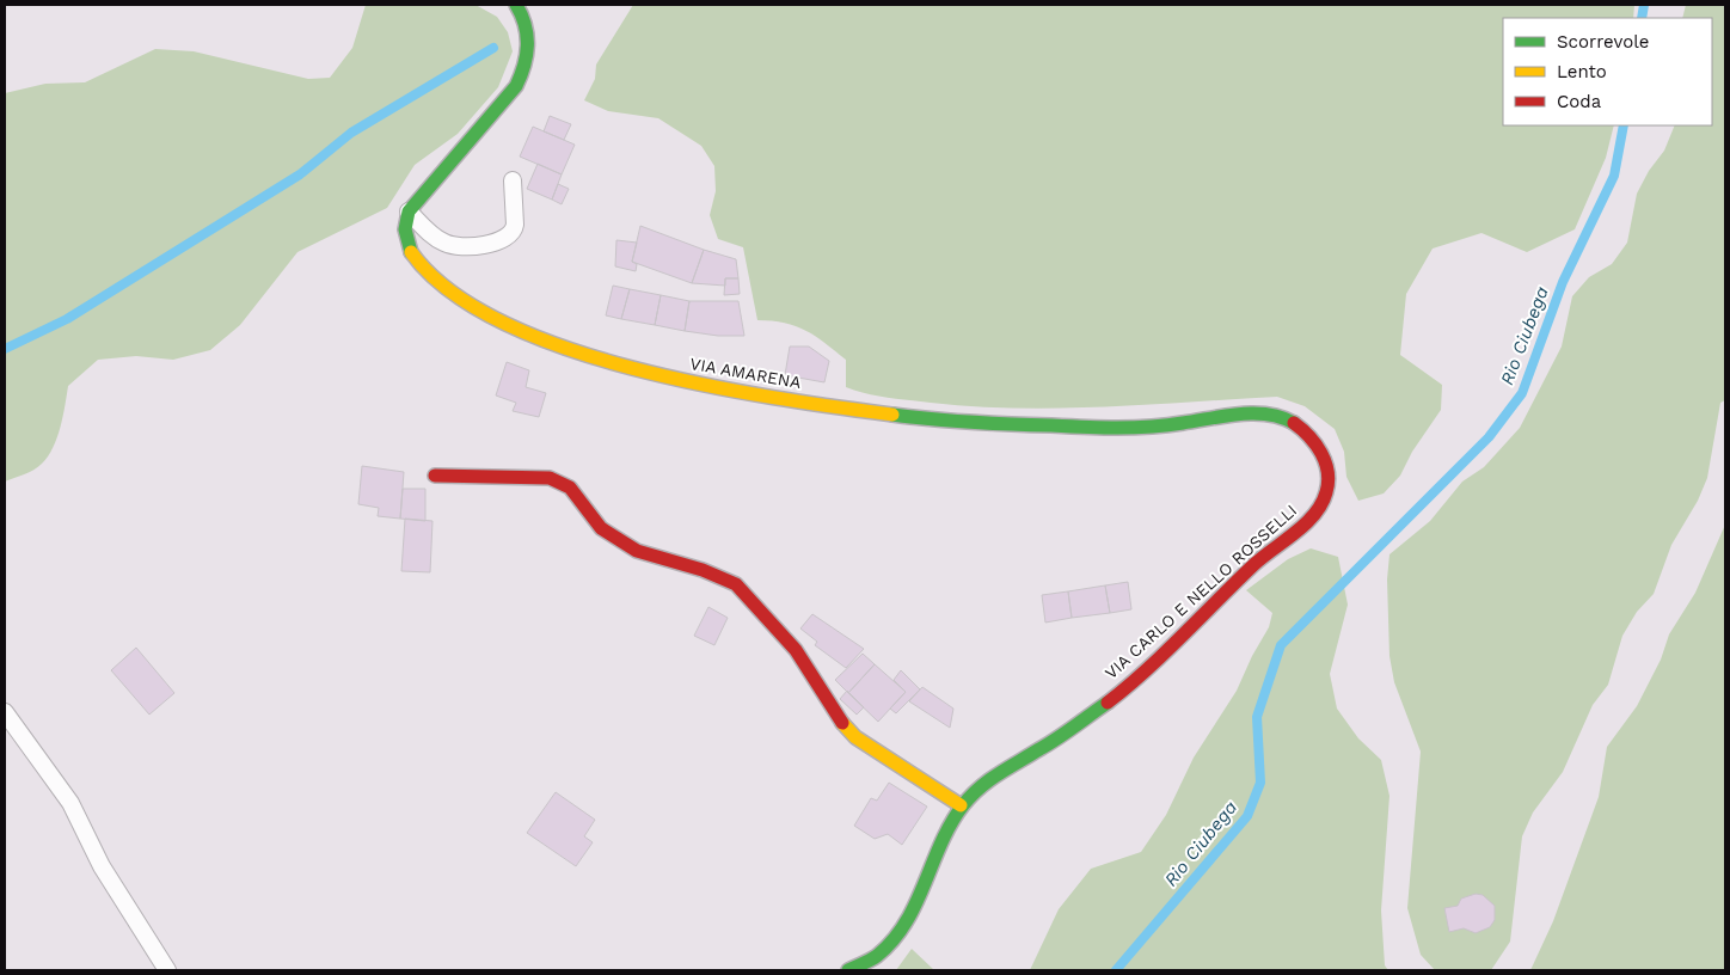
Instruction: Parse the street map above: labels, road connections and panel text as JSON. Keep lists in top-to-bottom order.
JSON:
{
  "streets": {
    "street": ["VIA AMARENA", "VIA CARLO E NELLO ROSSELLI"]
  },
  "crossings": [
    ["VIA AMARENA", "VIA CARLO E NELLO ROSSELLI"]
  ],
  "water": ["Rio Ciubega"],
  "legend": ["Scorrevole", "Lento", "Coda"]
}
